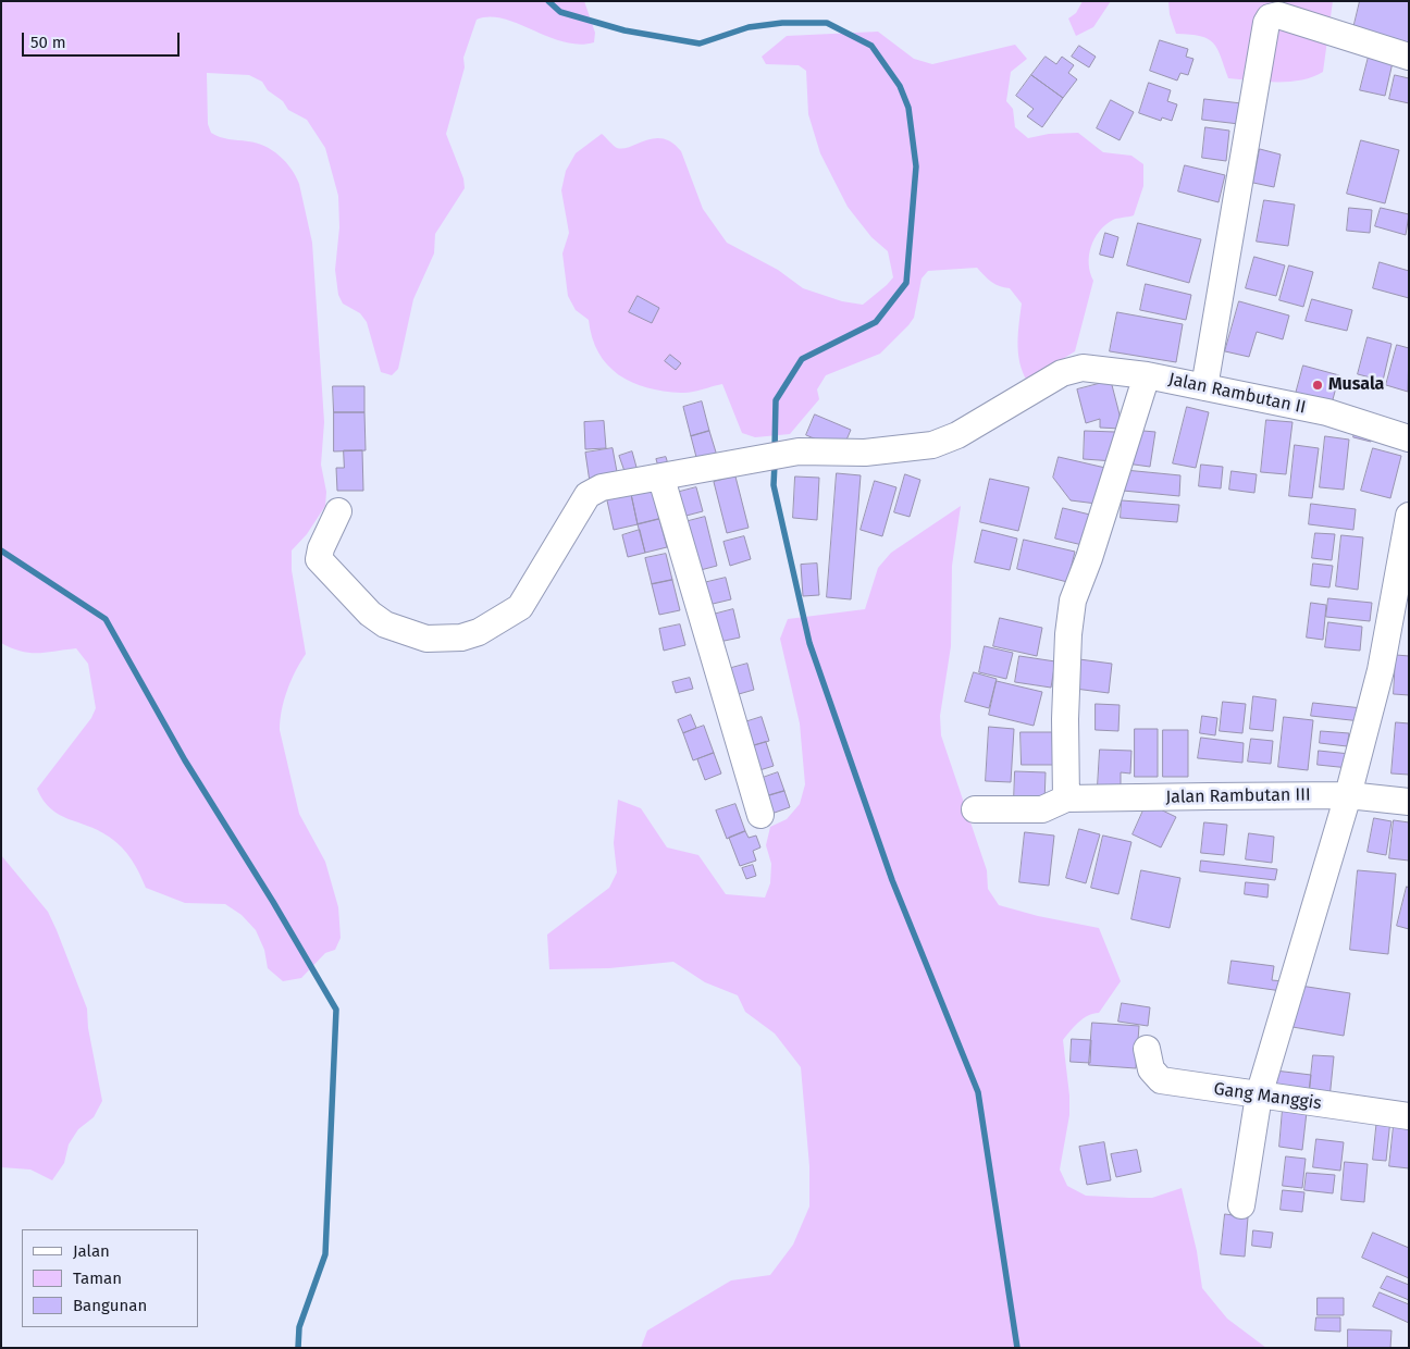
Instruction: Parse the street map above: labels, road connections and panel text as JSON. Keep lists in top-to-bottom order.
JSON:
{
  "streets": {
    "street": ["Jalan Rambutan II", "Jalan Rambutan III", "Gang Manggis"]
  },
  "places": ["Musala"],
  "legend": ["Jalan", "Taman", "Bangunan"],
  "scale_bar": "50 m"
}
